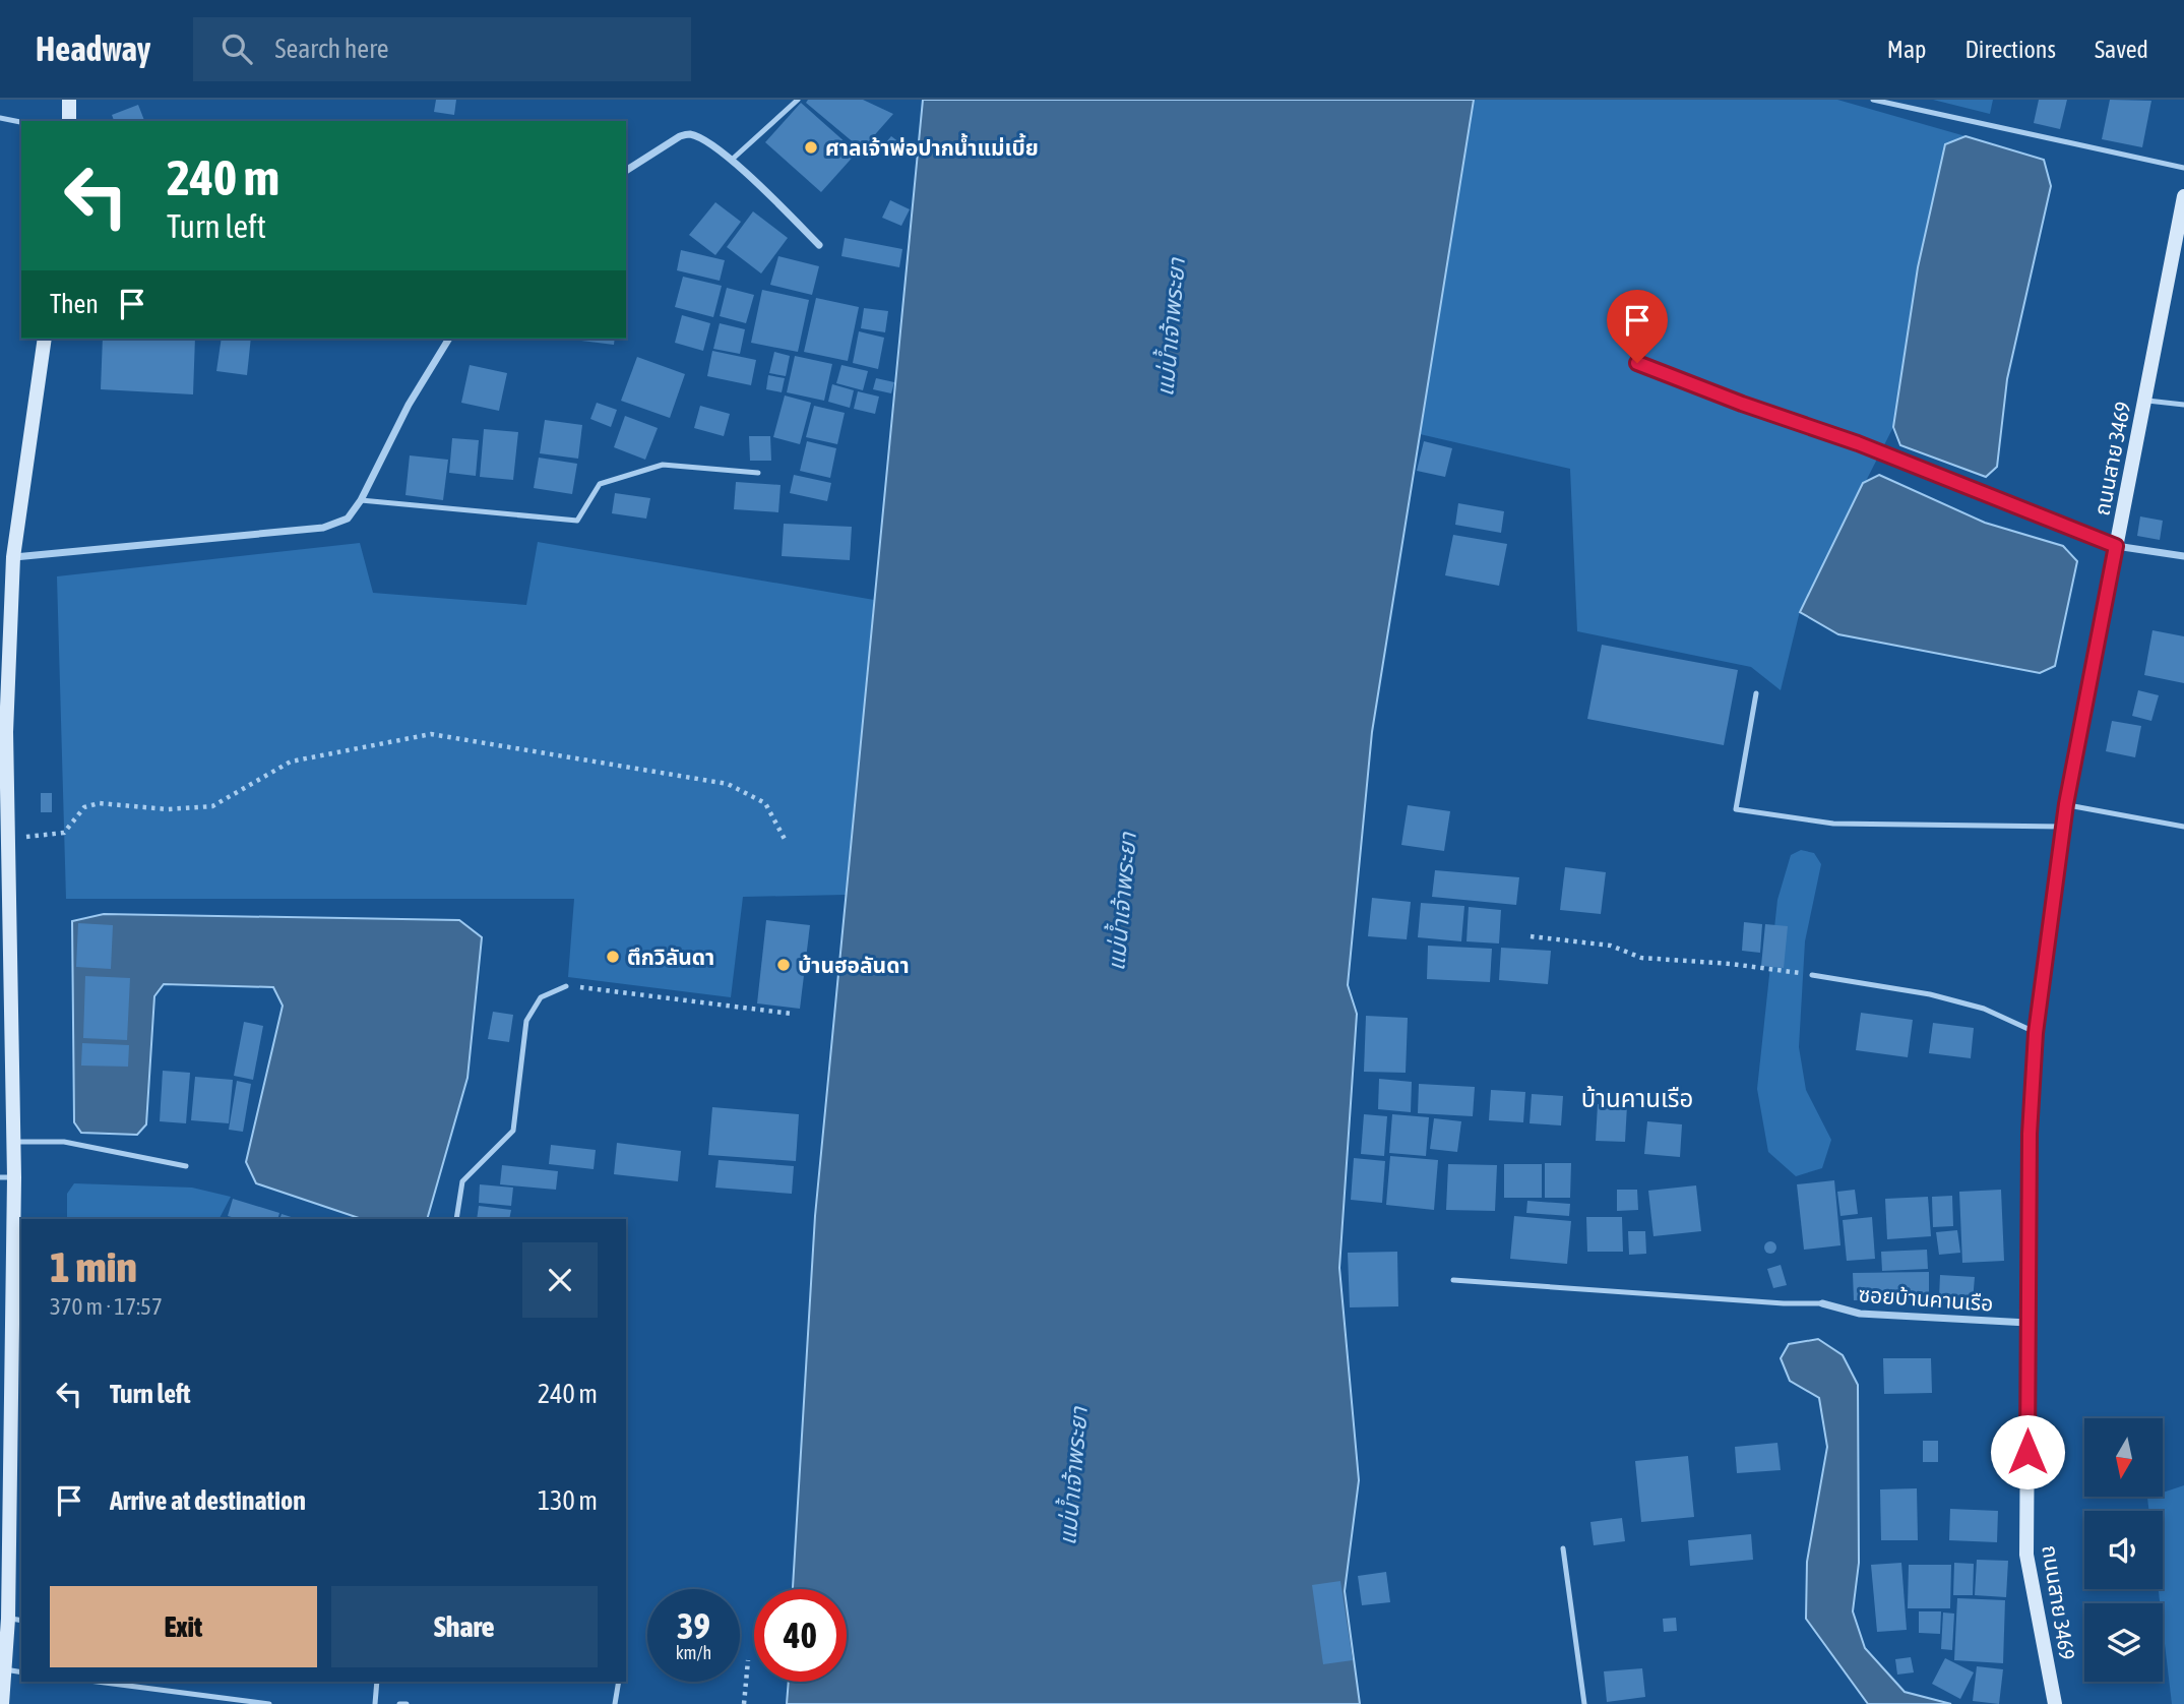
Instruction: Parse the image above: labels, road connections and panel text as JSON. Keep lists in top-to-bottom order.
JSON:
{
  "streets": {
    "street": ["ถนนสาย 3469", "ซอยบ้านคานเรือ"]
  },
  "crossings": [
    ["ถนนสาย 3469", "ซอยบ้านคานเรือ"]
  ],
  "districts": ["บ้านคานเรือ"],
  "water": ["แม่น้ำเจ้าพระยา"],
  "places": ["ศาลเจ้าพ่อปากน้ำแม่เบี้ย", "ตึกวิลันดา", "บ้านฮอลันดา"],
  "north": "bottom",
  "page": {
    "header": "Headway",
    "search": "Search here",
    "nav": ["Map", "Directions", "Saved"],
    "turn": ["240 m", "Turn left"],
    "then": "Then",
    "heading": ["1 min", "370 m · 17:57"],
    "list": [
      {
        "name": "Turn left",
        "value": "240 m"
      },
      {
        "name": "Arrive at destination",
        "value": "130 m"
      }
    ],
    "buttons": ["Exit", "Share"],
    "speed": "39 km/h",
    "limit": "40"
  }
}
